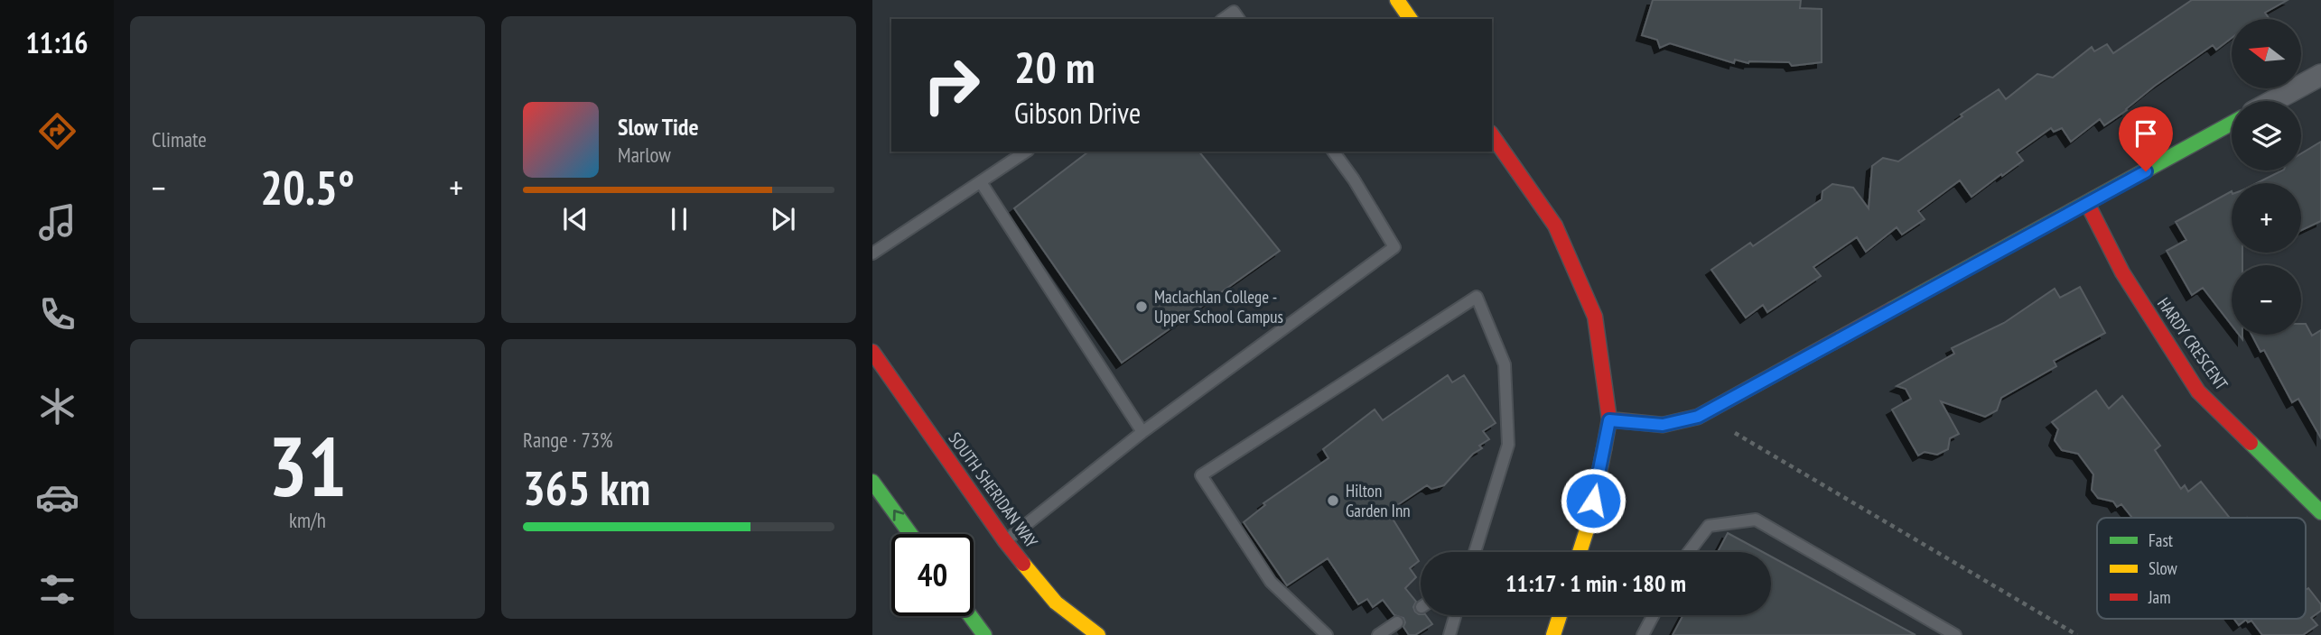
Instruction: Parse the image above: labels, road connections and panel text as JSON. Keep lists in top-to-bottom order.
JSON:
{
  "streets": {
    "main road": ["HARDY CRESCENT", "SOUTH SHERIDAN WAY"]
  },
  "places": ["Maclachlan College - Upper School Campus", "Hilton Garden Inn"],
  "legend": ["Fast", "Slow", "Jam"],
  "north": "left",
  "page": {
    "tabs": "11:16",
    "tile": [
      "Climate",
      ["31", "km/h"],
      ["Range · 73%", "365 km"]
    ],
    "map_buttons": ["+", "−"],
    "turn": ["20 m", "Gibson Drive"],
    "song": ["Slow Tide", "Marlow"],
    "heat": ["−", "20.5°", "+"],
    "limit": "40",
    "trip": "11:17 · 1 min · 180 m"
  }
}
